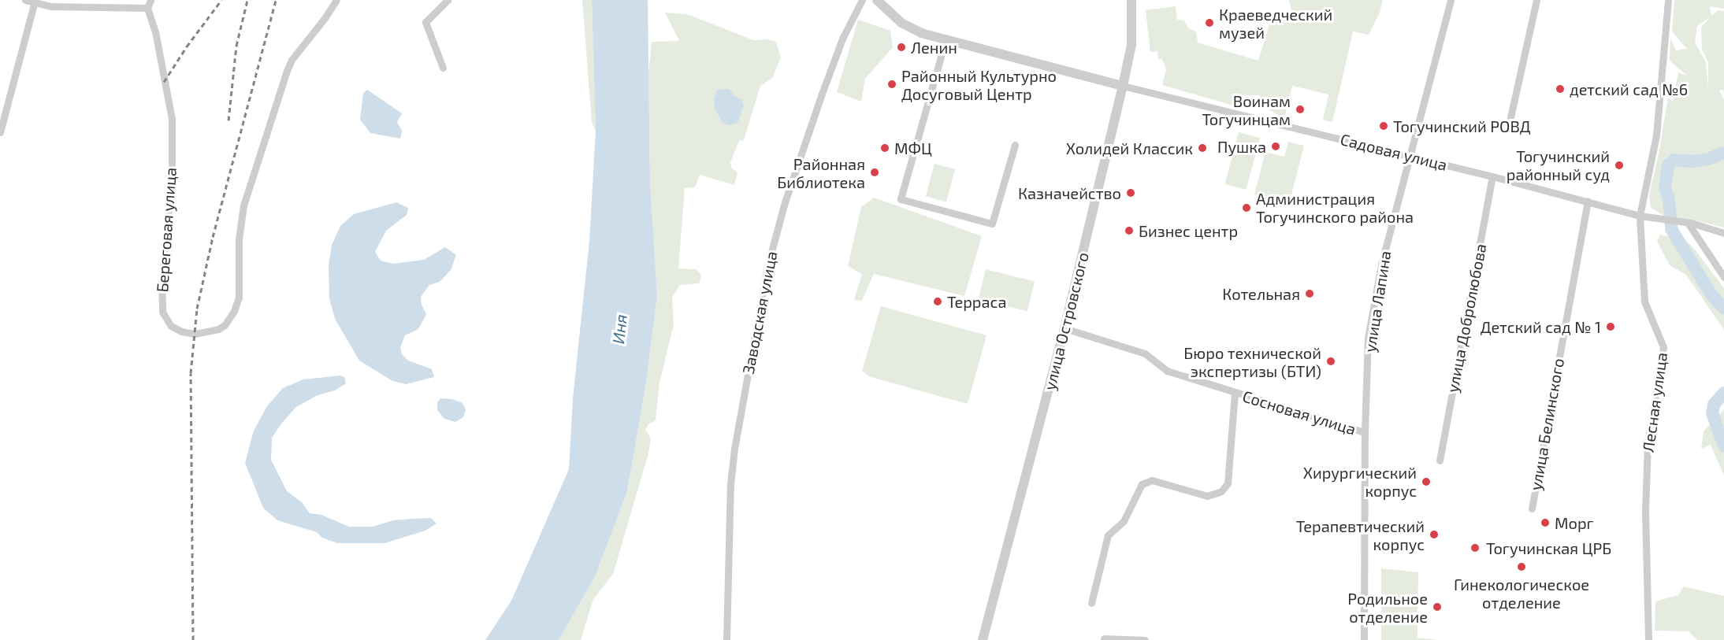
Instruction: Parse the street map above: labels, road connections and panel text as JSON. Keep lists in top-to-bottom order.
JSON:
{
  "streets": {
    "street": [
      "Садовая улица",
      "Береговая улица",
      "улица Лапина",
      "Заводская улица",
      "улица Добролюбова",
      "улица Островского",
      "Лесная улица",
      "Сосновая улица",
      "улица Белинского"
    ]
  },
  "crossings": [
    ["Садовая улица", "улица Лапина"],
    ["Садовая улица", "улица Добролюбова"],
    ["Садовая улица", "улица Островского"],
    ["Садовая улица", "Лесная улица"],
    ["Садовая улица", "улица Белинского"],
    ["улица Лапина", "Сосновая улица"],
    ["улица Островского", "Сосновая улица"]
  ],
  "water": ["Иня"],
  "places": [
    "Краеведческий музей",
    "Ленин",
    "Районный Культурно Досуговый Центр",
    "детский сад №6",
    "Воинам Тогучинцам",
    "Тогучинский РОВД",
    "Пушка",
    "МФЦ",
    "Холидей Классик",
    "Тогучинский районный суд",
    "Районная Библиотека",
    "Казначейство",
    "Администрация Тогучинского района",
    "Бизнес центр",
    "Котельная",
    "Терраса",
    "Детский сад № 1",
    "Бюро технической экспертизы (БТИ)",
    "Хирургический корпус",
    "Морг",
    "Терапевтический корпус",
    "Тогучинская ЦРБ",
    "Гинекологическое отделение",
    "Родильное отделение"
  ]
}
